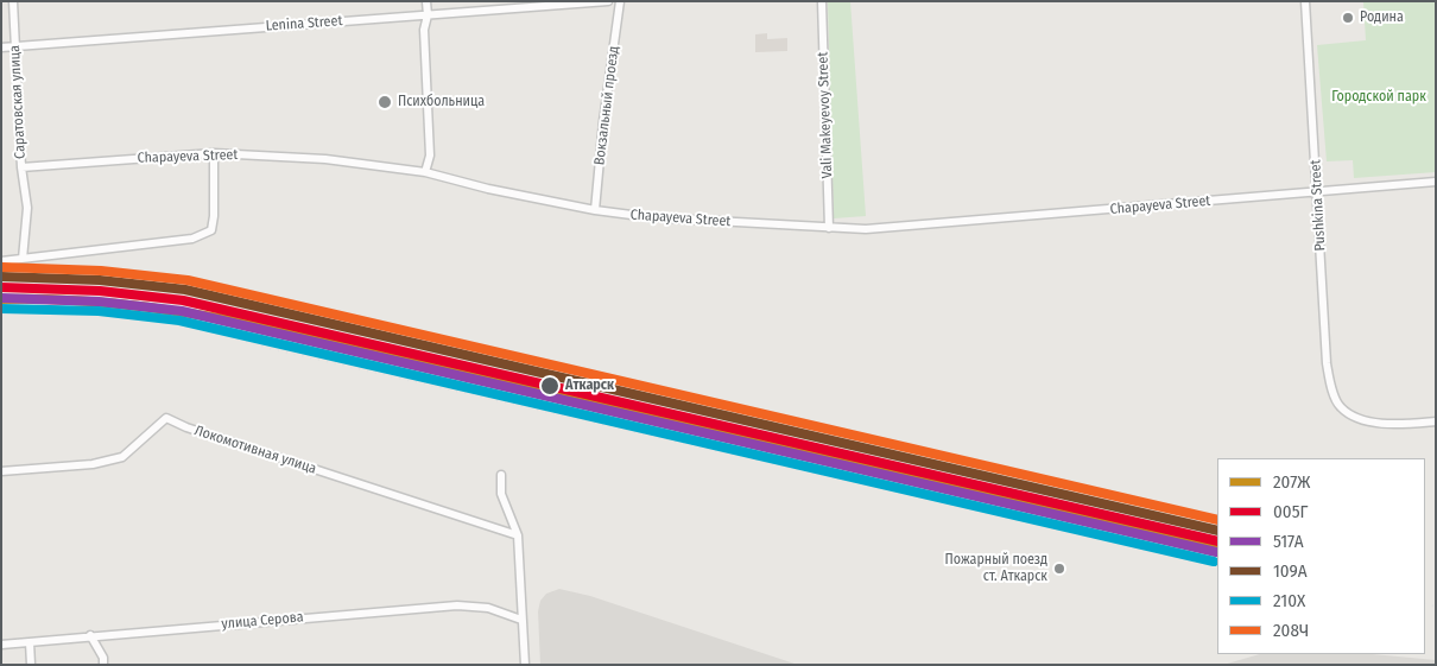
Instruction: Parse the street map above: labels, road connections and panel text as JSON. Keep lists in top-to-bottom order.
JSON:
{
  "streets": {
    "street": [
      "Lenina Street",
      "Саратовская улица",
      "Вокзальный проезд",
      "Vali Makeyevoy Street",
      "Chapayeva Street",
      "Pushkina Street",
      "Локомотивная улица",
      "улица Серова"
    ]
  },
  "crossings": [
    ["Lenina Street", "Саратовская улица"],
    ["Саратовская улица", "Chapayeva Street"],
    ["Вокзальный проезд", "Chapayeva Street"],
    ["Vali Makeyevoy Street", "Chapayeva Street"],
    ["Chapayeva Street", "Pushkina Street"]
  ],
  "parks": ["Городской парк"],
  "places": [
    "Родина",
    "Психбольница",
    "Аткарск",
    "Пожарный поезд ст. Аткарск"
  ],
  "lines": [
    "transit line 208Ч",
    "transit line 109А",
    "transit line 005Г",
    "transit line 517А",
    "transit line 207Ж",
    "transit line 210Х"
  ],
  "legend": [
    "207Ж",
    "005Г",
    "517А",
    "109А",
    "210Х",
    "208Ч"
  ]
}
